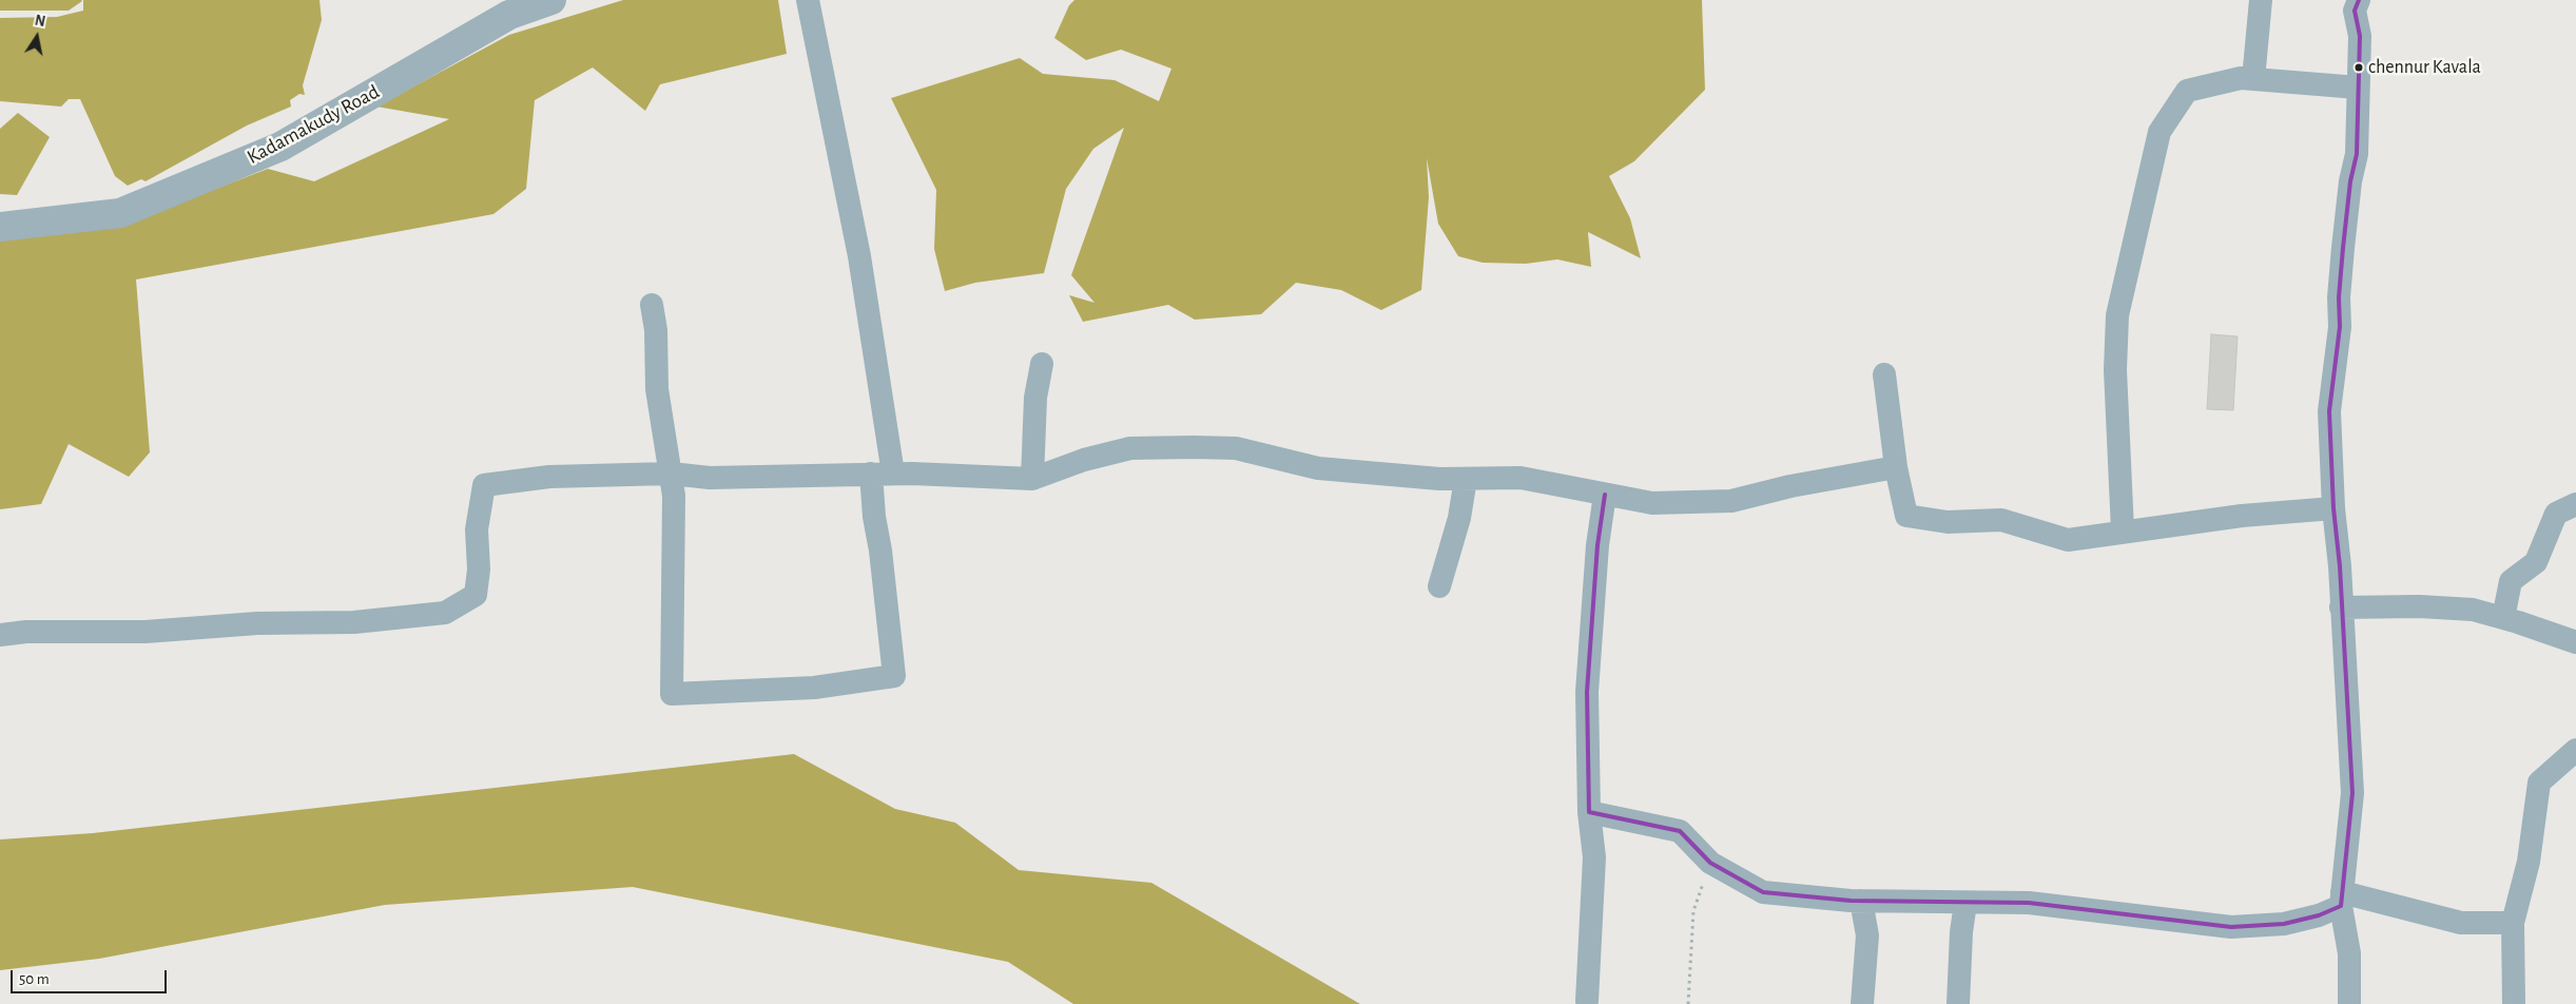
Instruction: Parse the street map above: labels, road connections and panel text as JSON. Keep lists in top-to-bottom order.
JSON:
{
  "streets": {
    "street": ["Kadamakudy Road"]
  },
  "places": ["chennur Kavala"],
  "scale_bar": "50 m",
  "north": "top"
}
